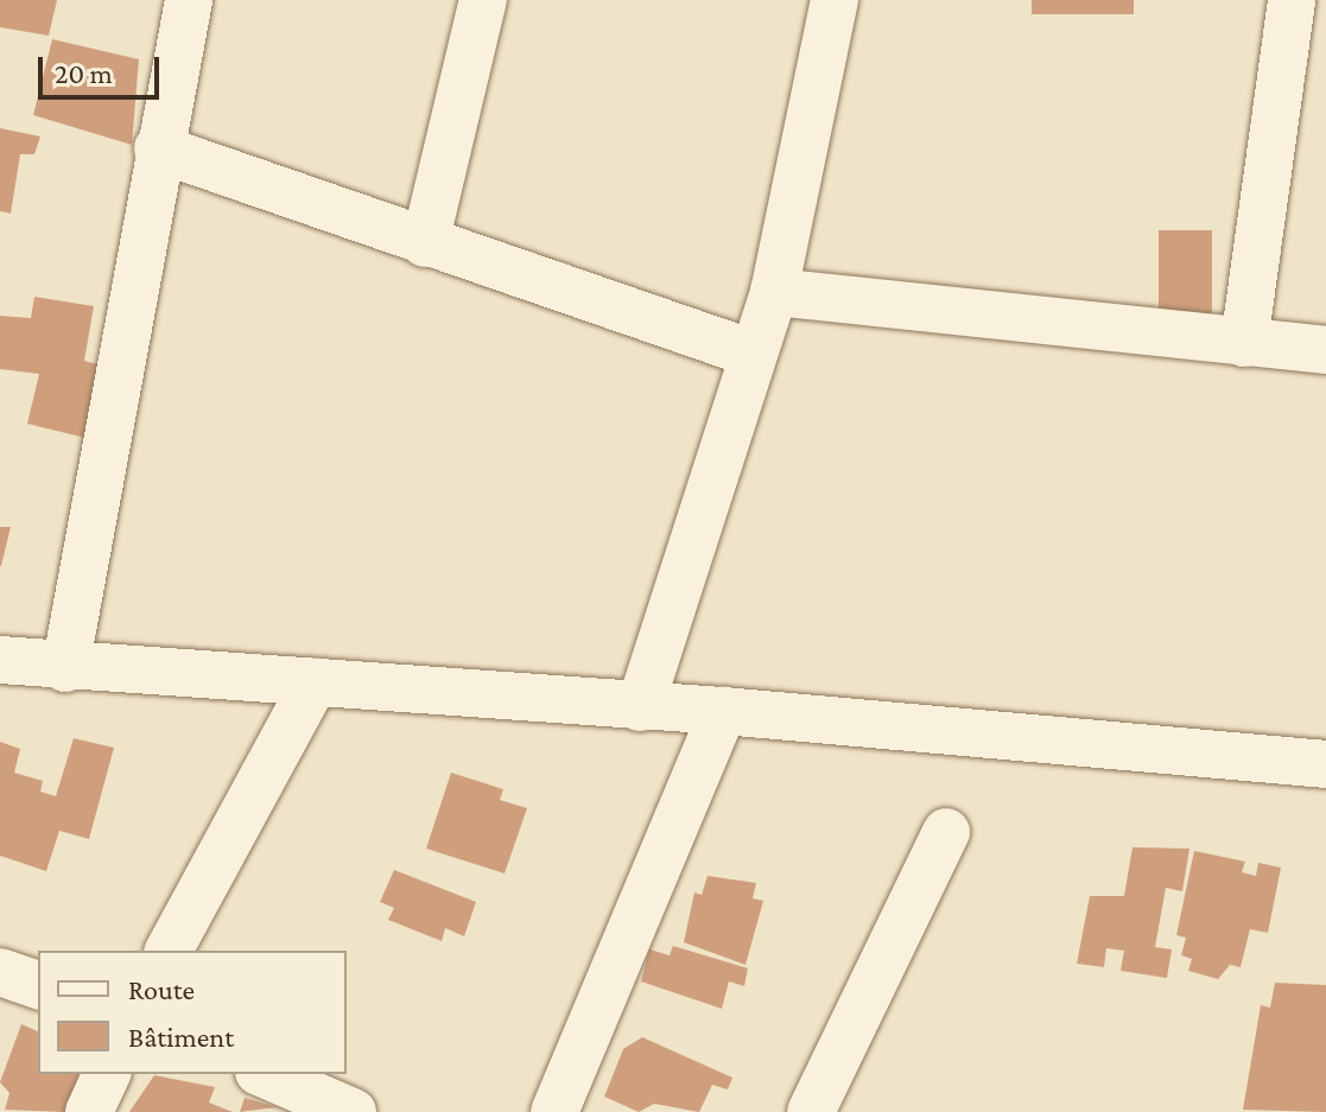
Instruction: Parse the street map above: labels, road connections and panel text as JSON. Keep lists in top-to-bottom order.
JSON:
{
  "legend": ["Route", "Bâtiment"],
  "scale_bar": "20 m"
}
